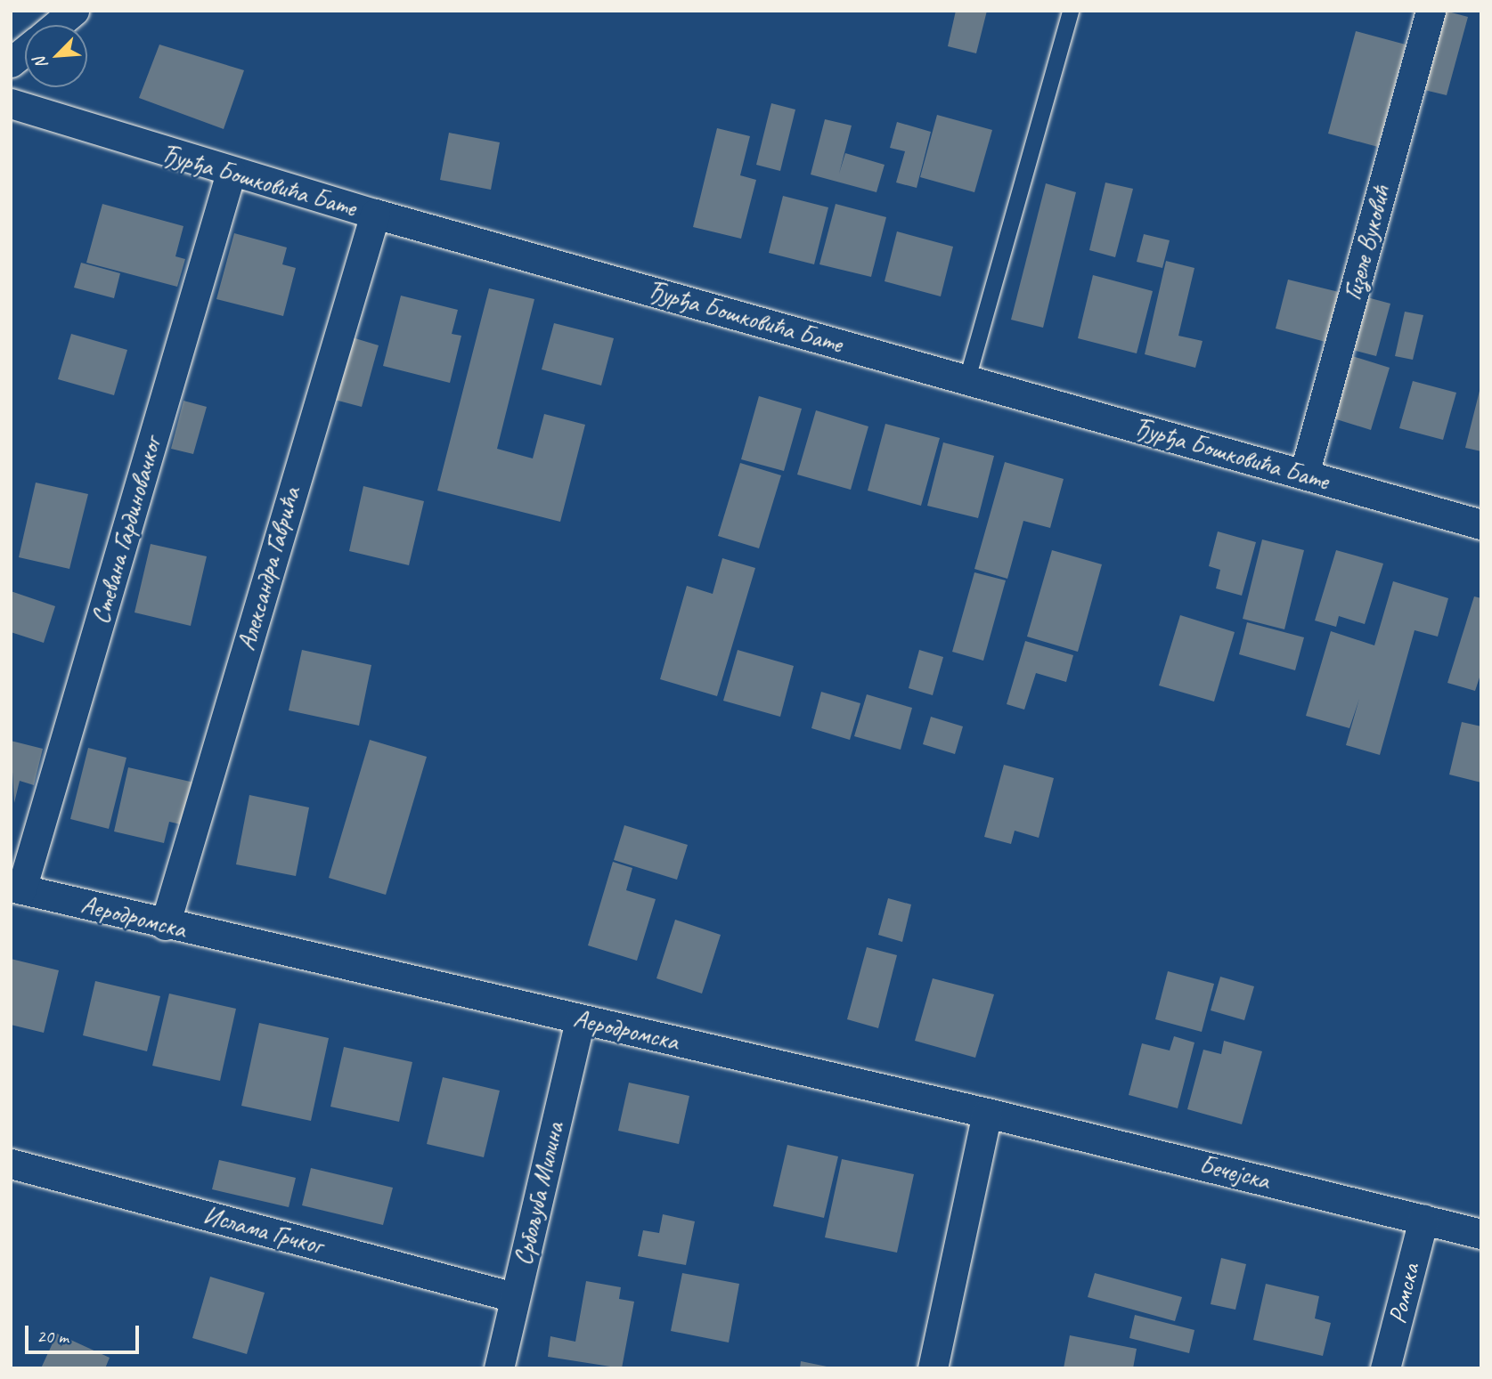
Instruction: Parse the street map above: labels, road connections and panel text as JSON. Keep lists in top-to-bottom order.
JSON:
{
  "streets": {
    "street": [
      "Ђурђа Бошковића Бате",
      "Гизеле Вуковић",
      "Стевана Гардиновачког",
      "Александра Гаврића",
      "Аеродромска",
      "Бечејска",
      "Србољуба Милина",
      "Ислама Грчког",
      "Ромска"
    ]
  },
  "crossings": [
    ["Ђурђа Бошковића Бате", "Гизеле Вуковић"],
    ["Ђурђа Бошковића Бате", "Стевана Гардиновачког"],
    ["Ђурђа Бошковића Бате", "Александра Гаврића"],
    ["Стевана Гардиновачког", "Аеродромска"],
    ["Александра Гаврића", "Аеродромска"],
    ["Аеродромска", "Бечејска"],
    ["Аеродромска", "Србољуба Милина"],
    ["Бечејска", "Ромска"],
    ["Србољуба Милина", "Ислама Грчког"]
  ],
  "scale_bar": "20 m",
  "north": "bottom left"
}
